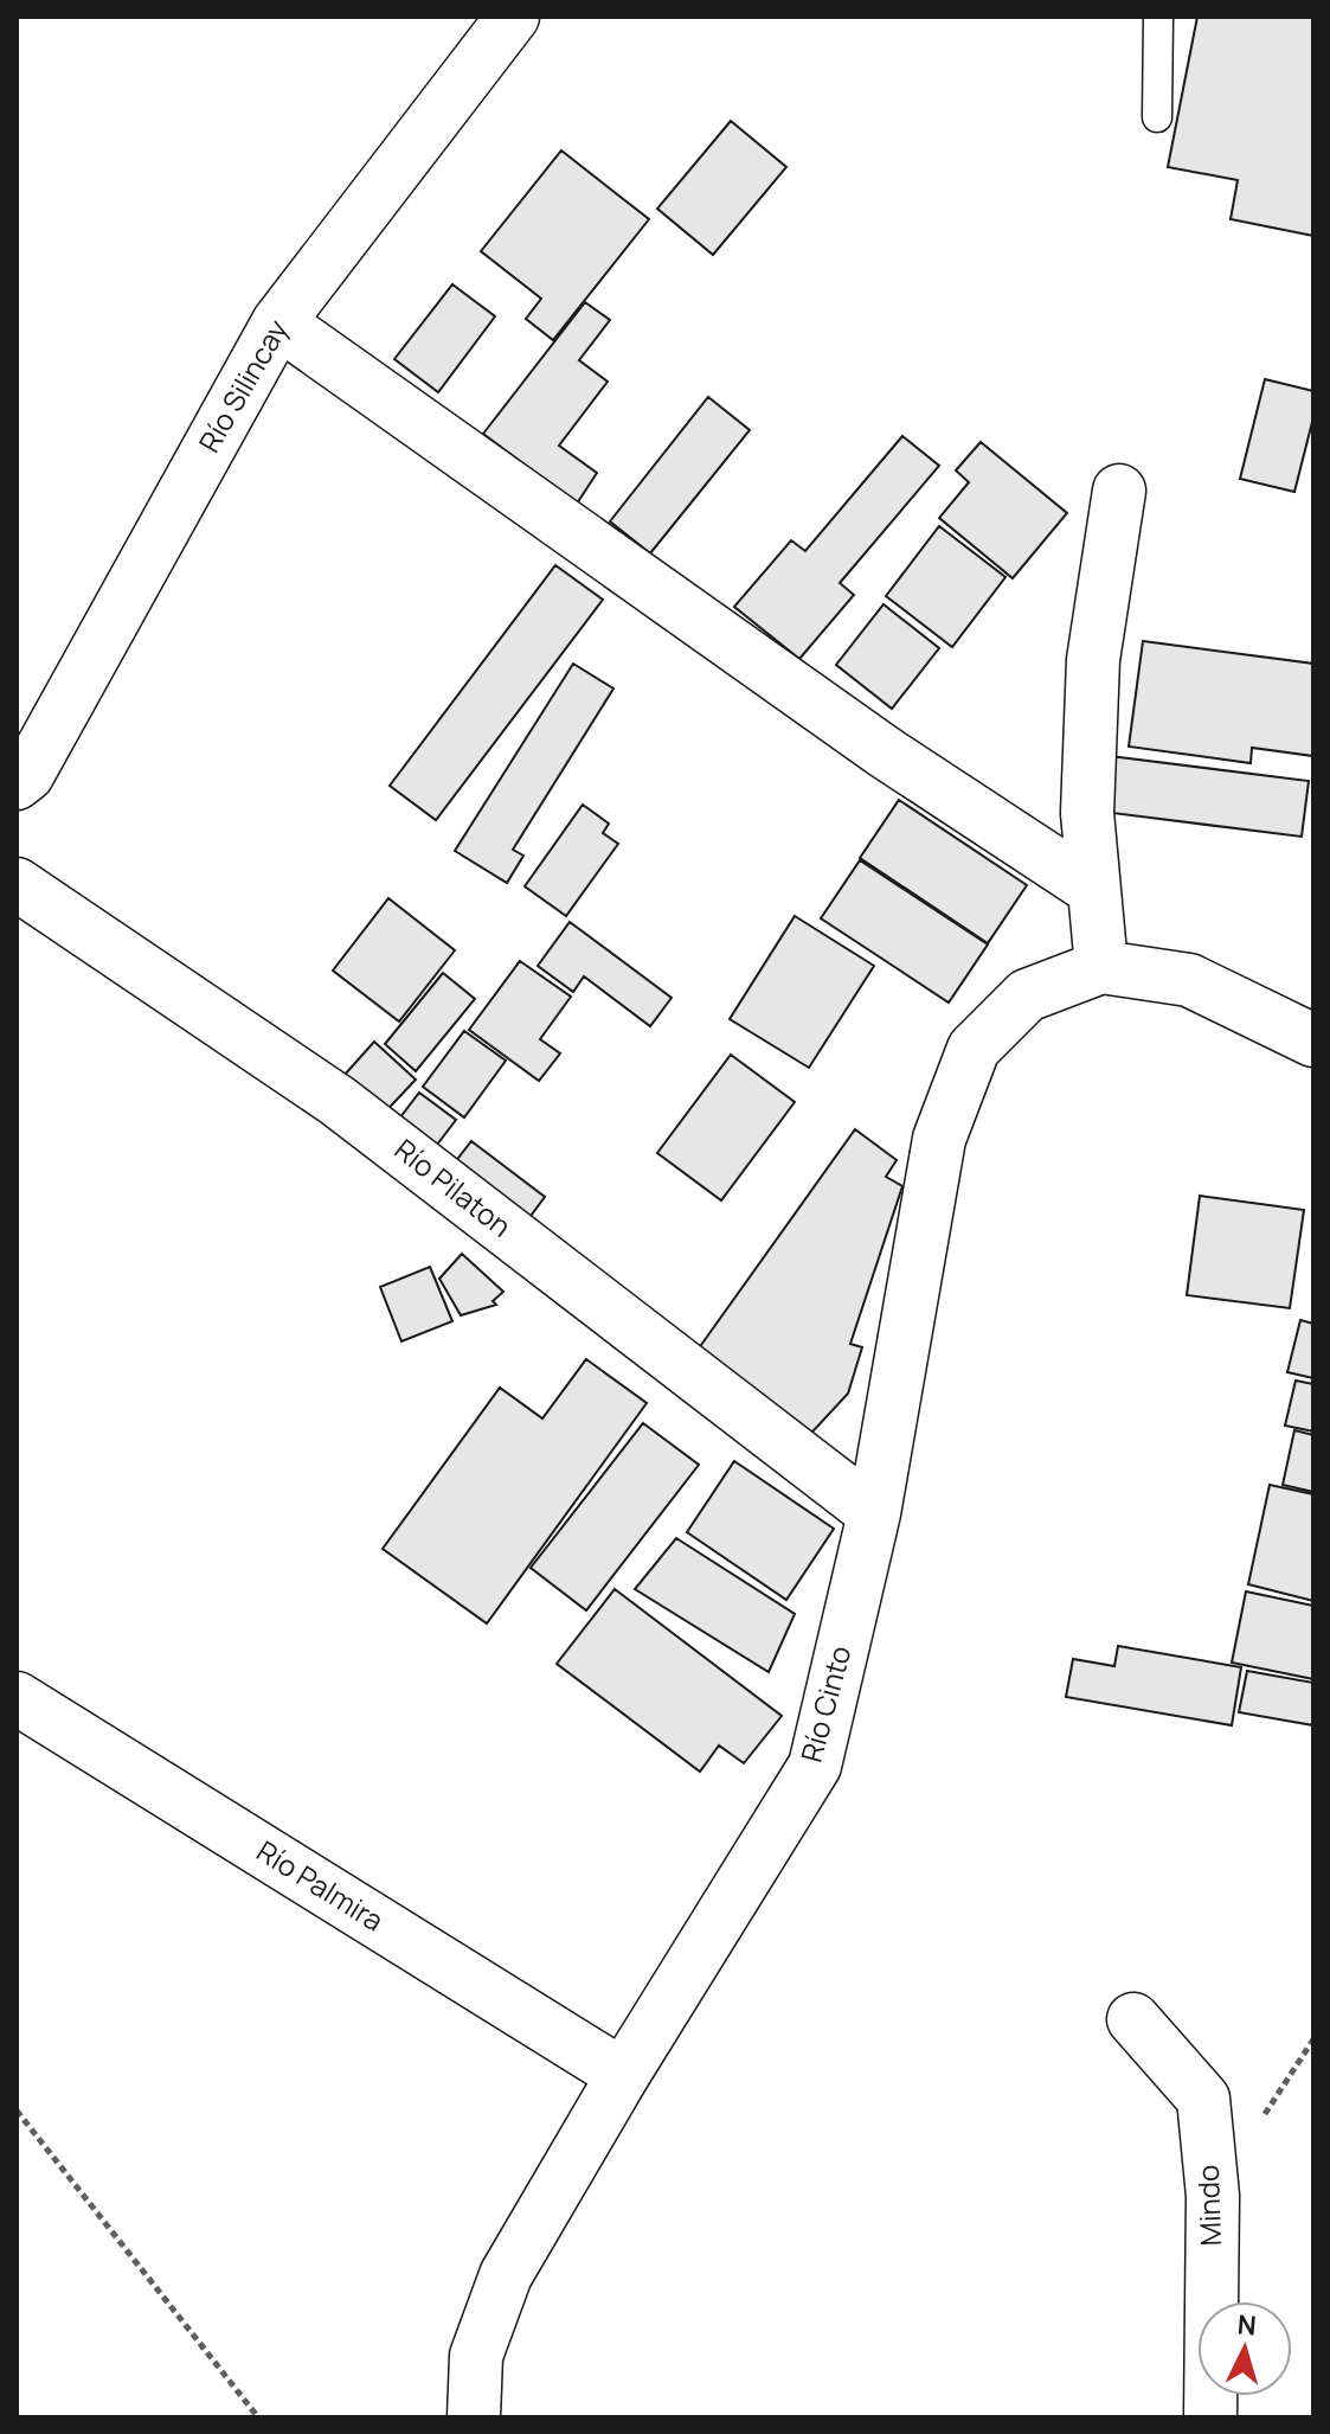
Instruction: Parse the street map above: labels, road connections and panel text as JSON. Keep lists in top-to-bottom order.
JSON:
{
  "streets": {
    "street": [
      "Río Silincay",
      "Río Pilaton",
      "Río Cinto",
      "Río Palmira",
      "Mindo"
    ]
  },
  "crossings": [
    ["Río Pilaton", "Río Cinto"],
    ["Río Cinto", "Río Palmira"]
  ],
  "north": "top"
}
